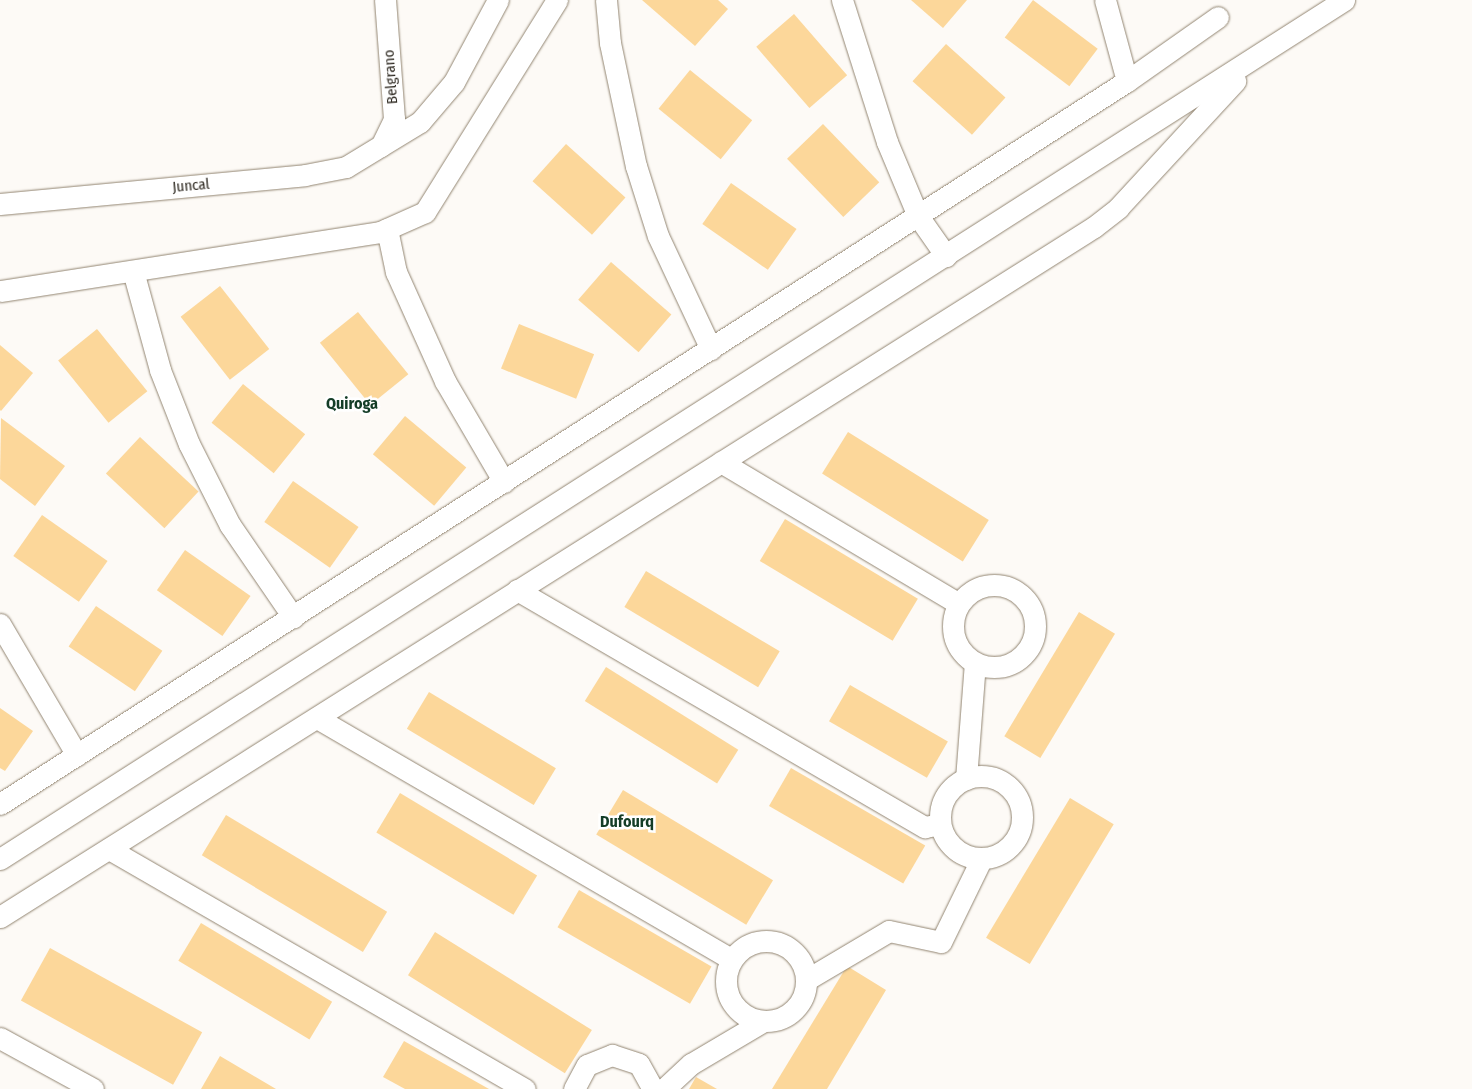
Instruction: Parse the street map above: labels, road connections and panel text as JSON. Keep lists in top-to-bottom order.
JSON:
{
  "streets": {
    "street": ["Belgrano", "Juncal"]
  },
  "crossings": [
    ["Belgrano", "Juncal"]
  ],
  "districts": ["Quiroga", "Dufourq"]
}
